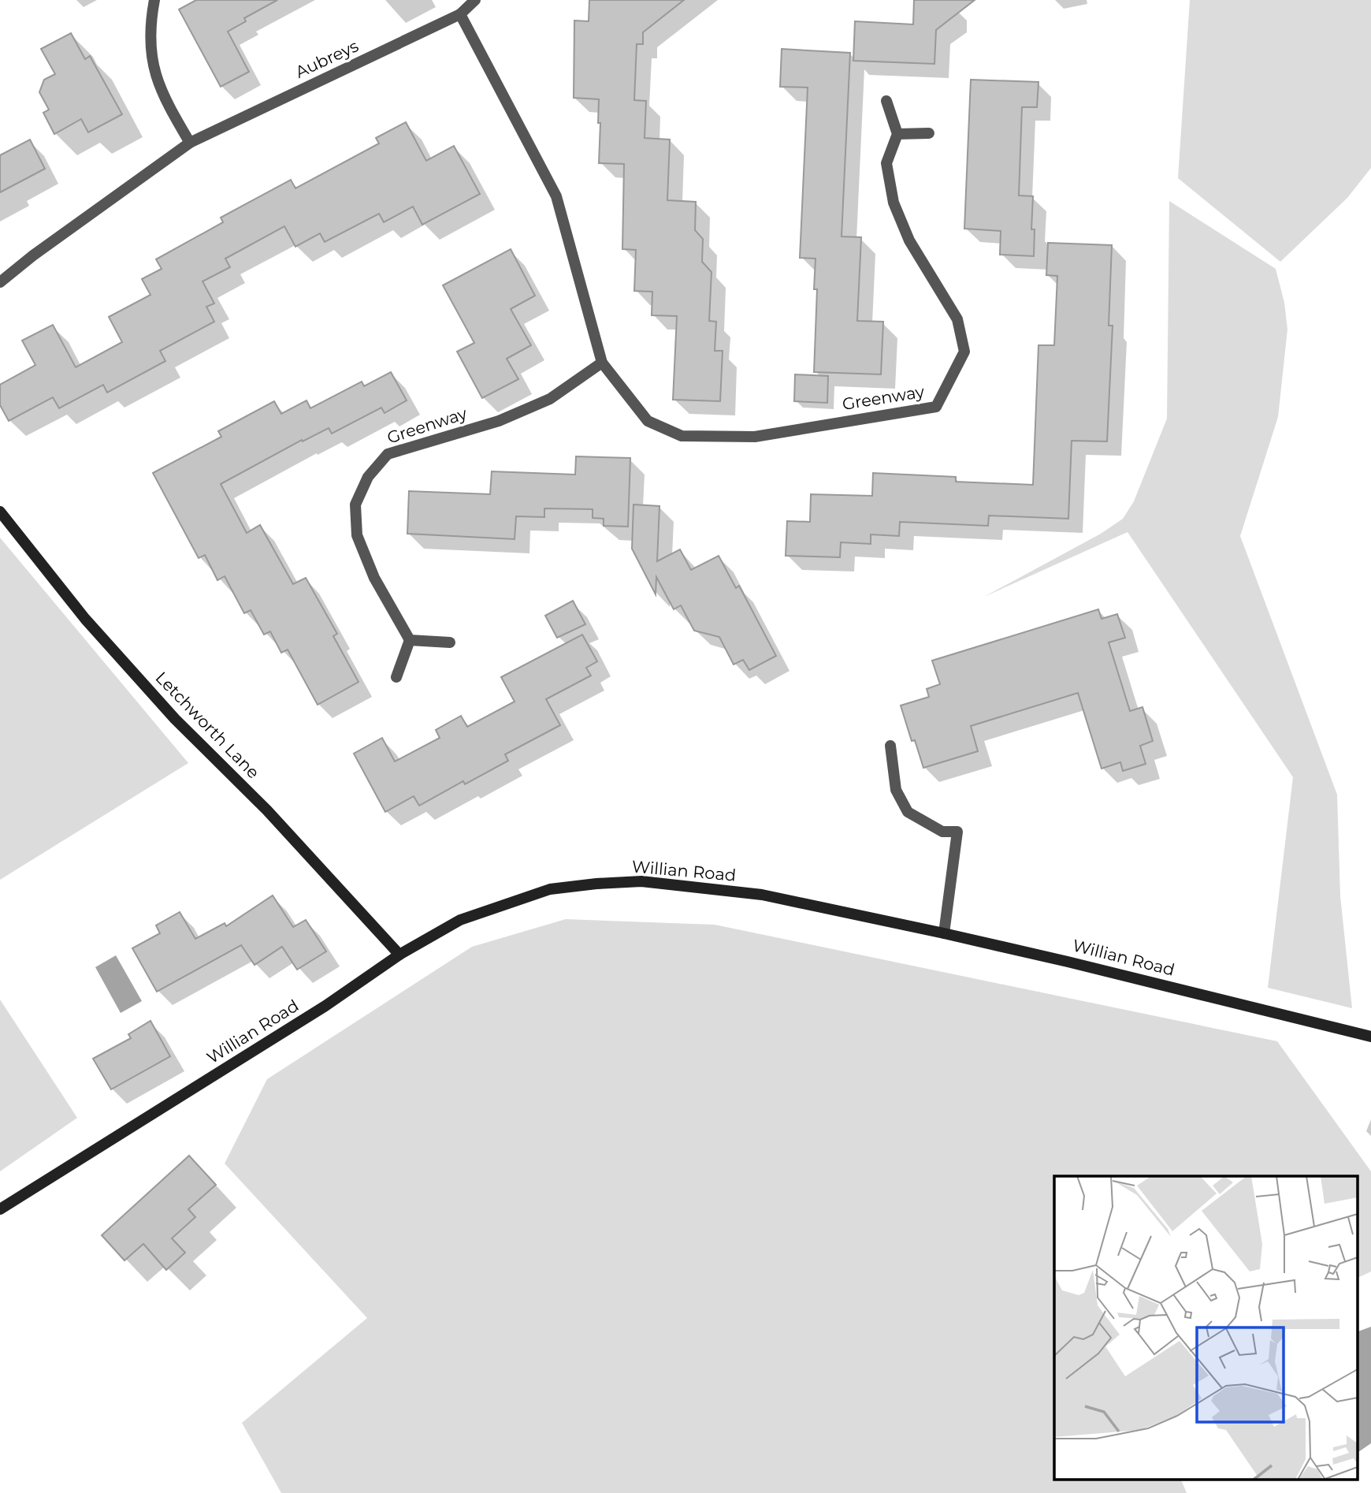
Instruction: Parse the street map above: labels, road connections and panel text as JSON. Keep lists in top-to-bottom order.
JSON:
{
  "streets": {
    "street": [
      "Aubreys",
      "Greenway",
      "Letchworth Lane",
      "Willian Road"
    ]
  },
  "crossings": [
    ["Aubreys", "Greenway"],
    ["Letchworth Lane", "Willian Road"]
  ]
}
